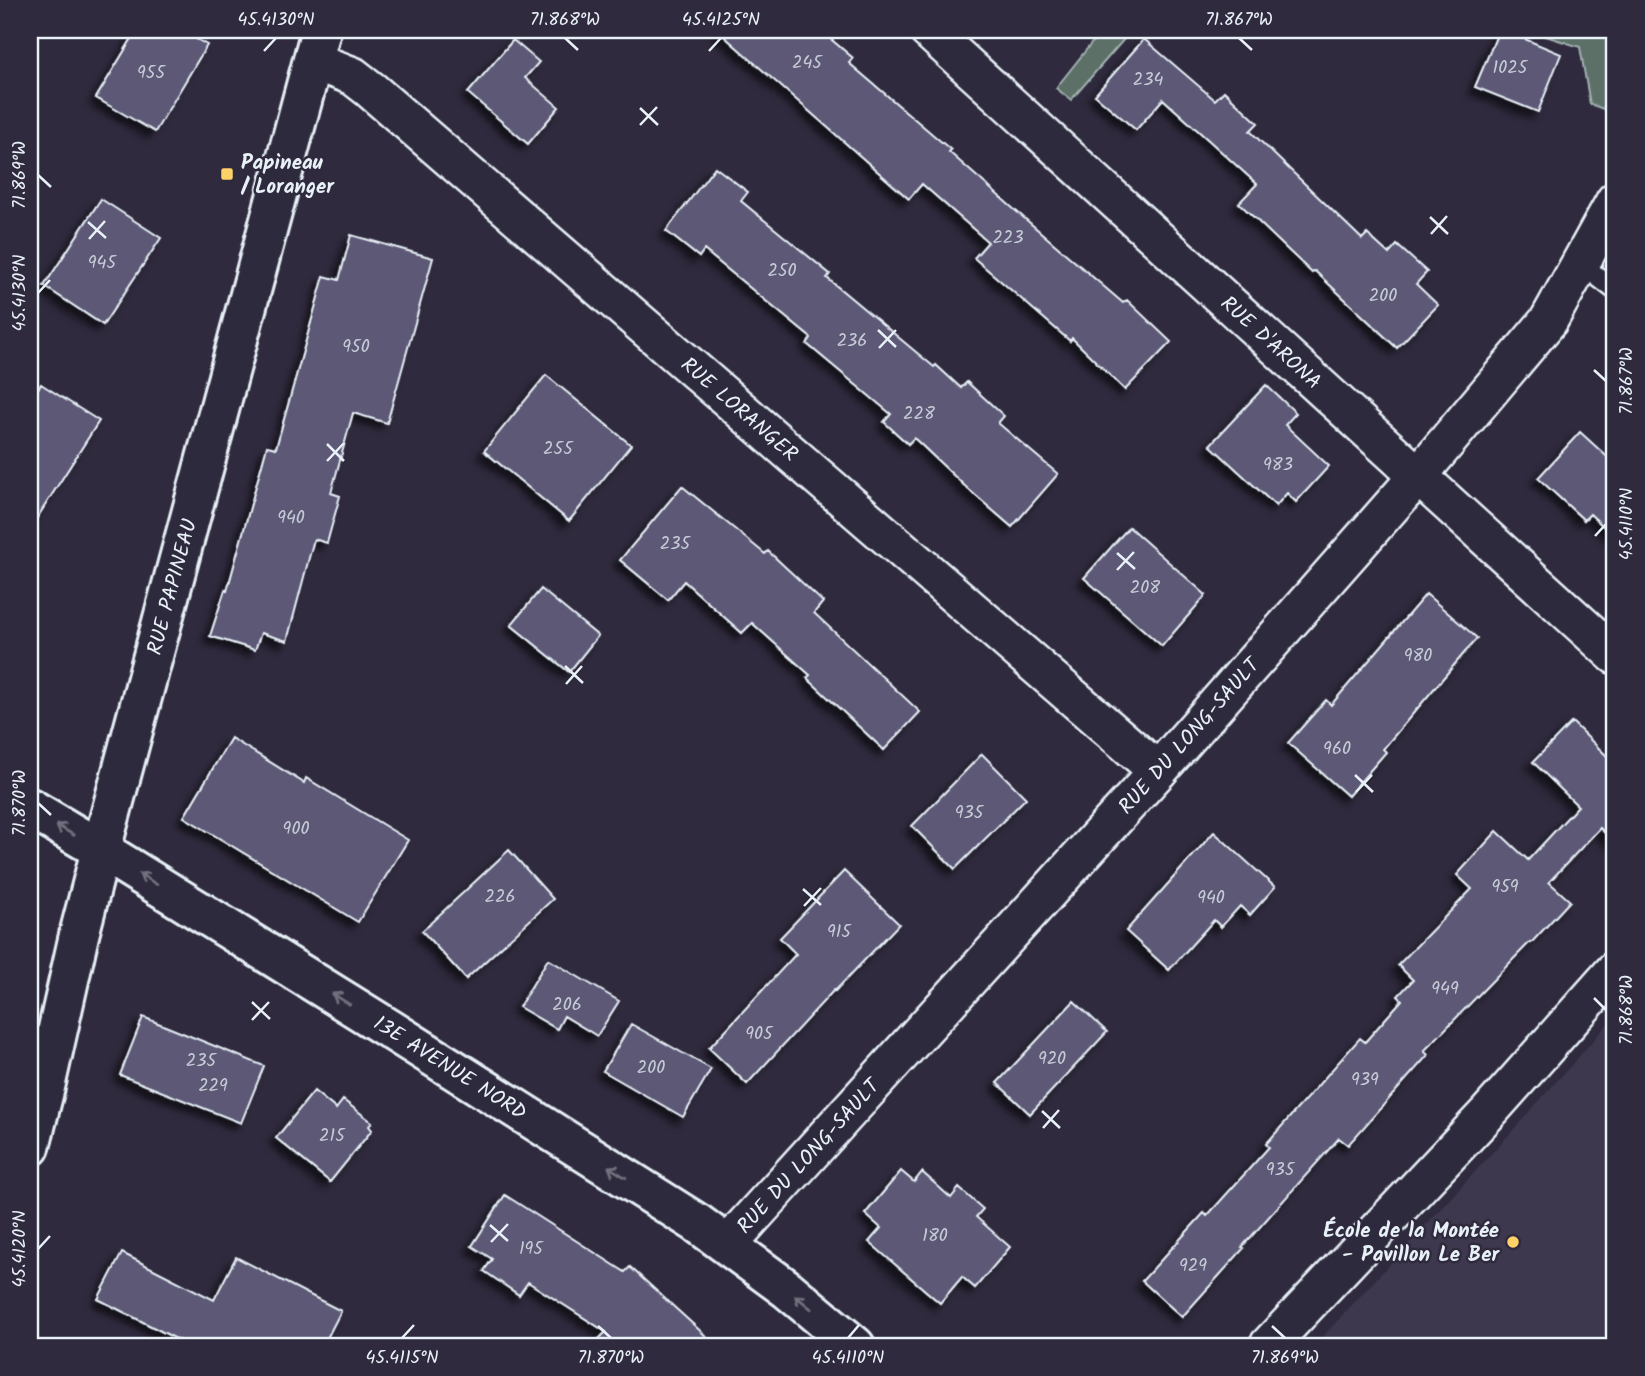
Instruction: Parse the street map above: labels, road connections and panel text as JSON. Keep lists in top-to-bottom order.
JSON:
{
  "streets": {
    "street": [
      "RUE D'ARONA",
      "RUE LORANGER",
      "RUE PAPINEAU",
      "RUE DU LONG-SAULT",
      "13E AVENUE NORD"
    ]
  },
  "crossings": [
    ["RUE D'ARONA", "RUE DU LONG-SAULT"],
    ["RUE LORANGER", "RUE PAPINEAU"],
    ["RUE LORANGER", "RUE DU LONG-SAULT"],
    ["RUE PAPINEAU", "13E AVENUE NORD"],
    ["RUE DU LONG-SAULT", "13E AVENUE NORD"]
  ],
  "one_way": ["13E AVENUE NORD"],
  "places": {
    "transit": ["Papineau / Loranger"],
    "other": ["École de la Montée - Pavillon Le Ber"]
  },
  "house_numbers": [
    "245",
    "1025",
    "955",
    "234",
    "223",
    "945",
    "250",
    "200",
    "236",
    "950",
    "228",
    "255",
    "983",
    "940",
    "235",
    "208",
    "980",
    "960",
    "935",
    "900",
    "959",
    "226",
    "940",
    "915",
    "949",
    "206",
    "905",
    "920",
    "235",
    "200",
    "939",
    "229",
    "215",
    "935",
    "180",
    "195",
    "929"
  ],
  "coordinates": [
    "45.4130°N",
    "71.868°W",
    "45.4125°N",
    "71.867°W",
    "71.869°W",
    "45.4110°N",
    "71.870°W",
    "45.4120°N",
    "45.4115°N"
  ]
}
